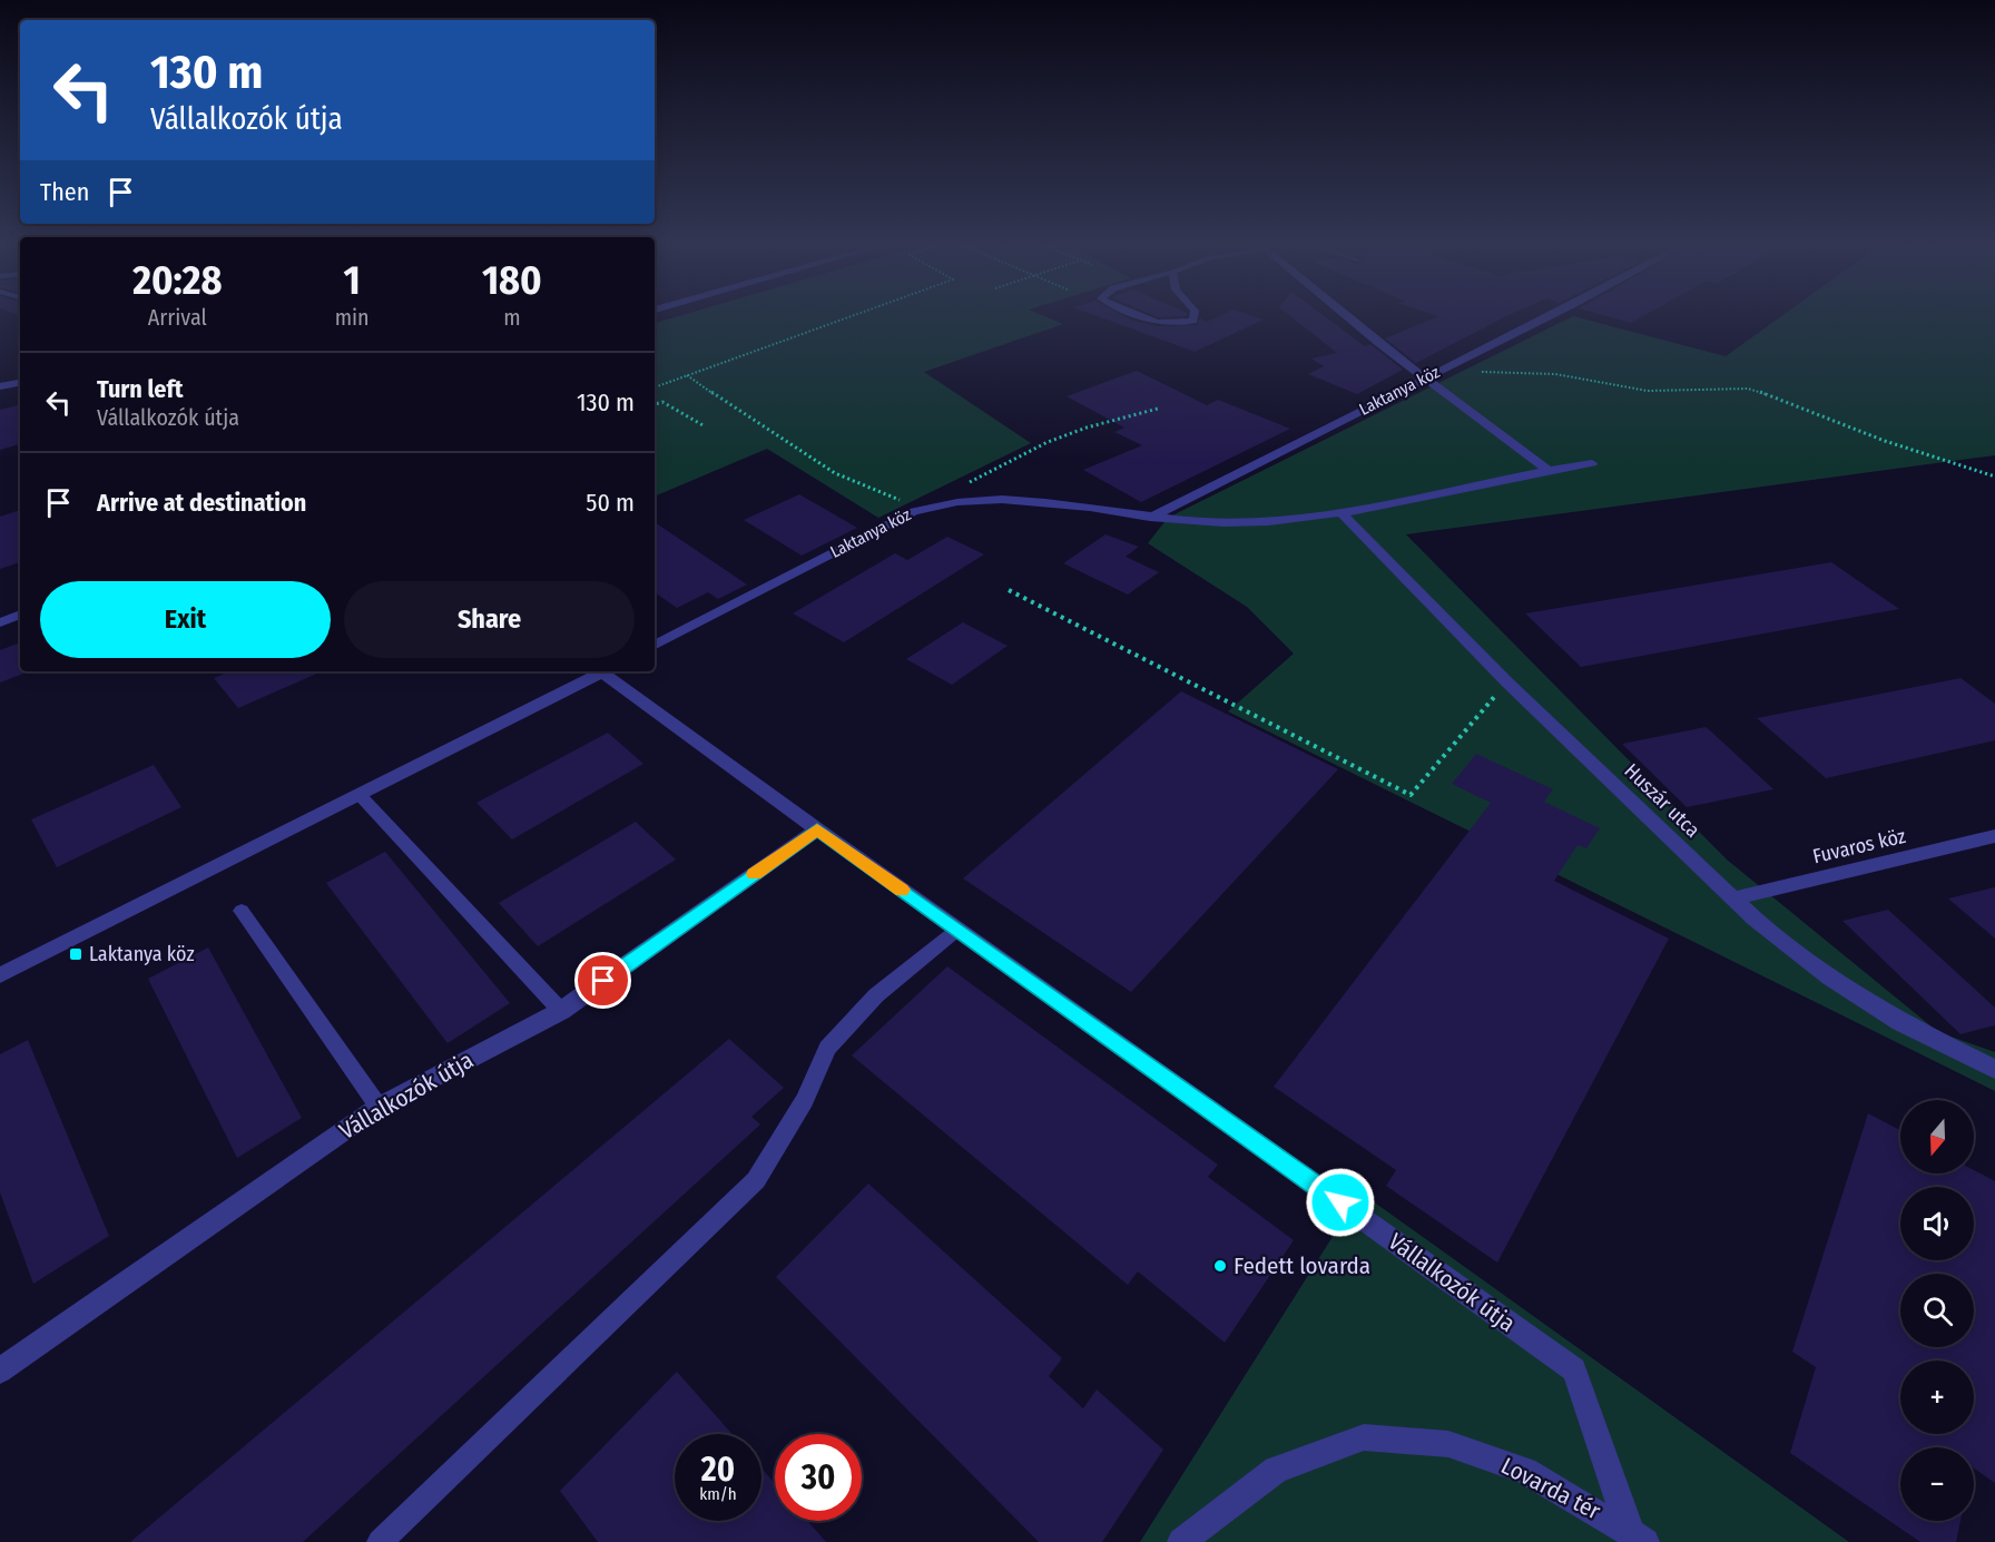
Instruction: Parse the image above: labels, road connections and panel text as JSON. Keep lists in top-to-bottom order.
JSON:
{
  "streets": {
    "street": [
      "Laktanya köz",
      "Huszár utca",
      "Fuvaros köz",
      "Vállalkozók útja",
      "Lovarda tér"
    ]
  },
  "crossings": [
    ["Laktanya köz", "Huszár utca"],
    ["Huszár utca", "Fuvaros köz"],
    ["Vállalkozók útja", "Lovarda tér"]
  ],
  "places": {
    "transit": ["Laktanya köz"],
    "other": ["Fedett lovarda"]
  },
  "north": "bottom",
  "page": {
    "turn": ["130 m", "Vállalkozók útja"],
    "then": "Then",
    "eta": [
      "20:28",
      "Arrival",
      "1",
      "min",
      "180",
      "m"
    ],
    "list": [
      {
        "name": "Turn left",
        "note": "Vállalkozók útja",
        "value": "130 m"
      },
      {
        "name": "Arrive at destination",
        "value": "50 m"
      }
    ],
    "buttons": ["Exit", "Share"],
    "map_buttons": ["+", "−"],
    "speed": "20 km/h",
    "limit": "30"
  }
}
